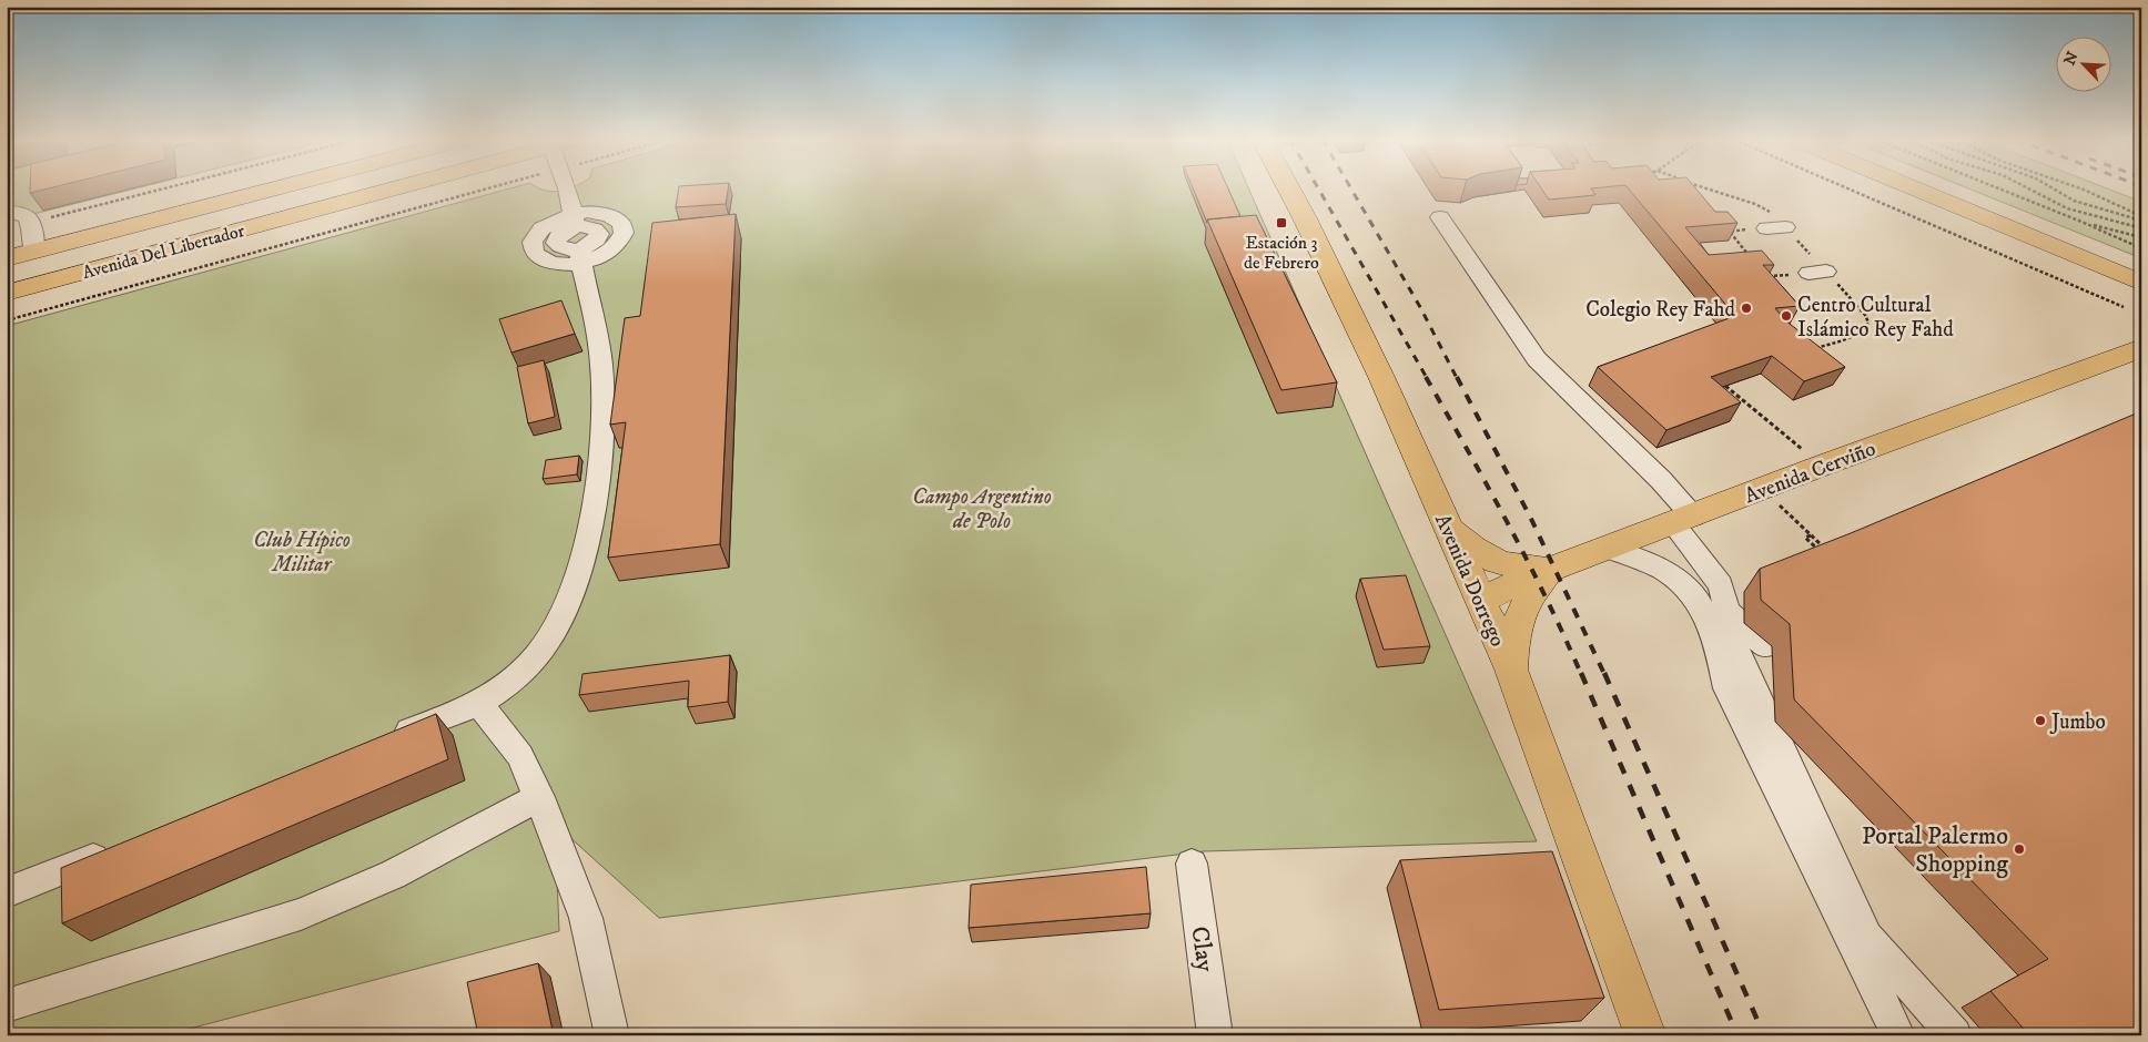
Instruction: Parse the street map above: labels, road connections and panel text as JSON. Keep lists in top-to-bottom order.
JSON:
{
  "streets": {
    "main road": ["Avenida Del Libertador", "Avenida Cerviño", "Avenida Dorrego"],
    "street": ["Clay"]
  },
  "crossings": [
    ["Avenida Cerviño", "Avenida Dorrego"]
  ],
  "parks": ["Campo Argentino de Polo", "Club Hípico Militar"],
  "places": {
    "transit": ["Estación 3 de Febrero"],
    "other": [
      "Colegio Rey Fahd",
      "Centro Cultural Islámico Rey Fahd",
      "Jumbo",
      "Portal Palermo Shopping"
    ]
  },
  "north": "top left"
}
